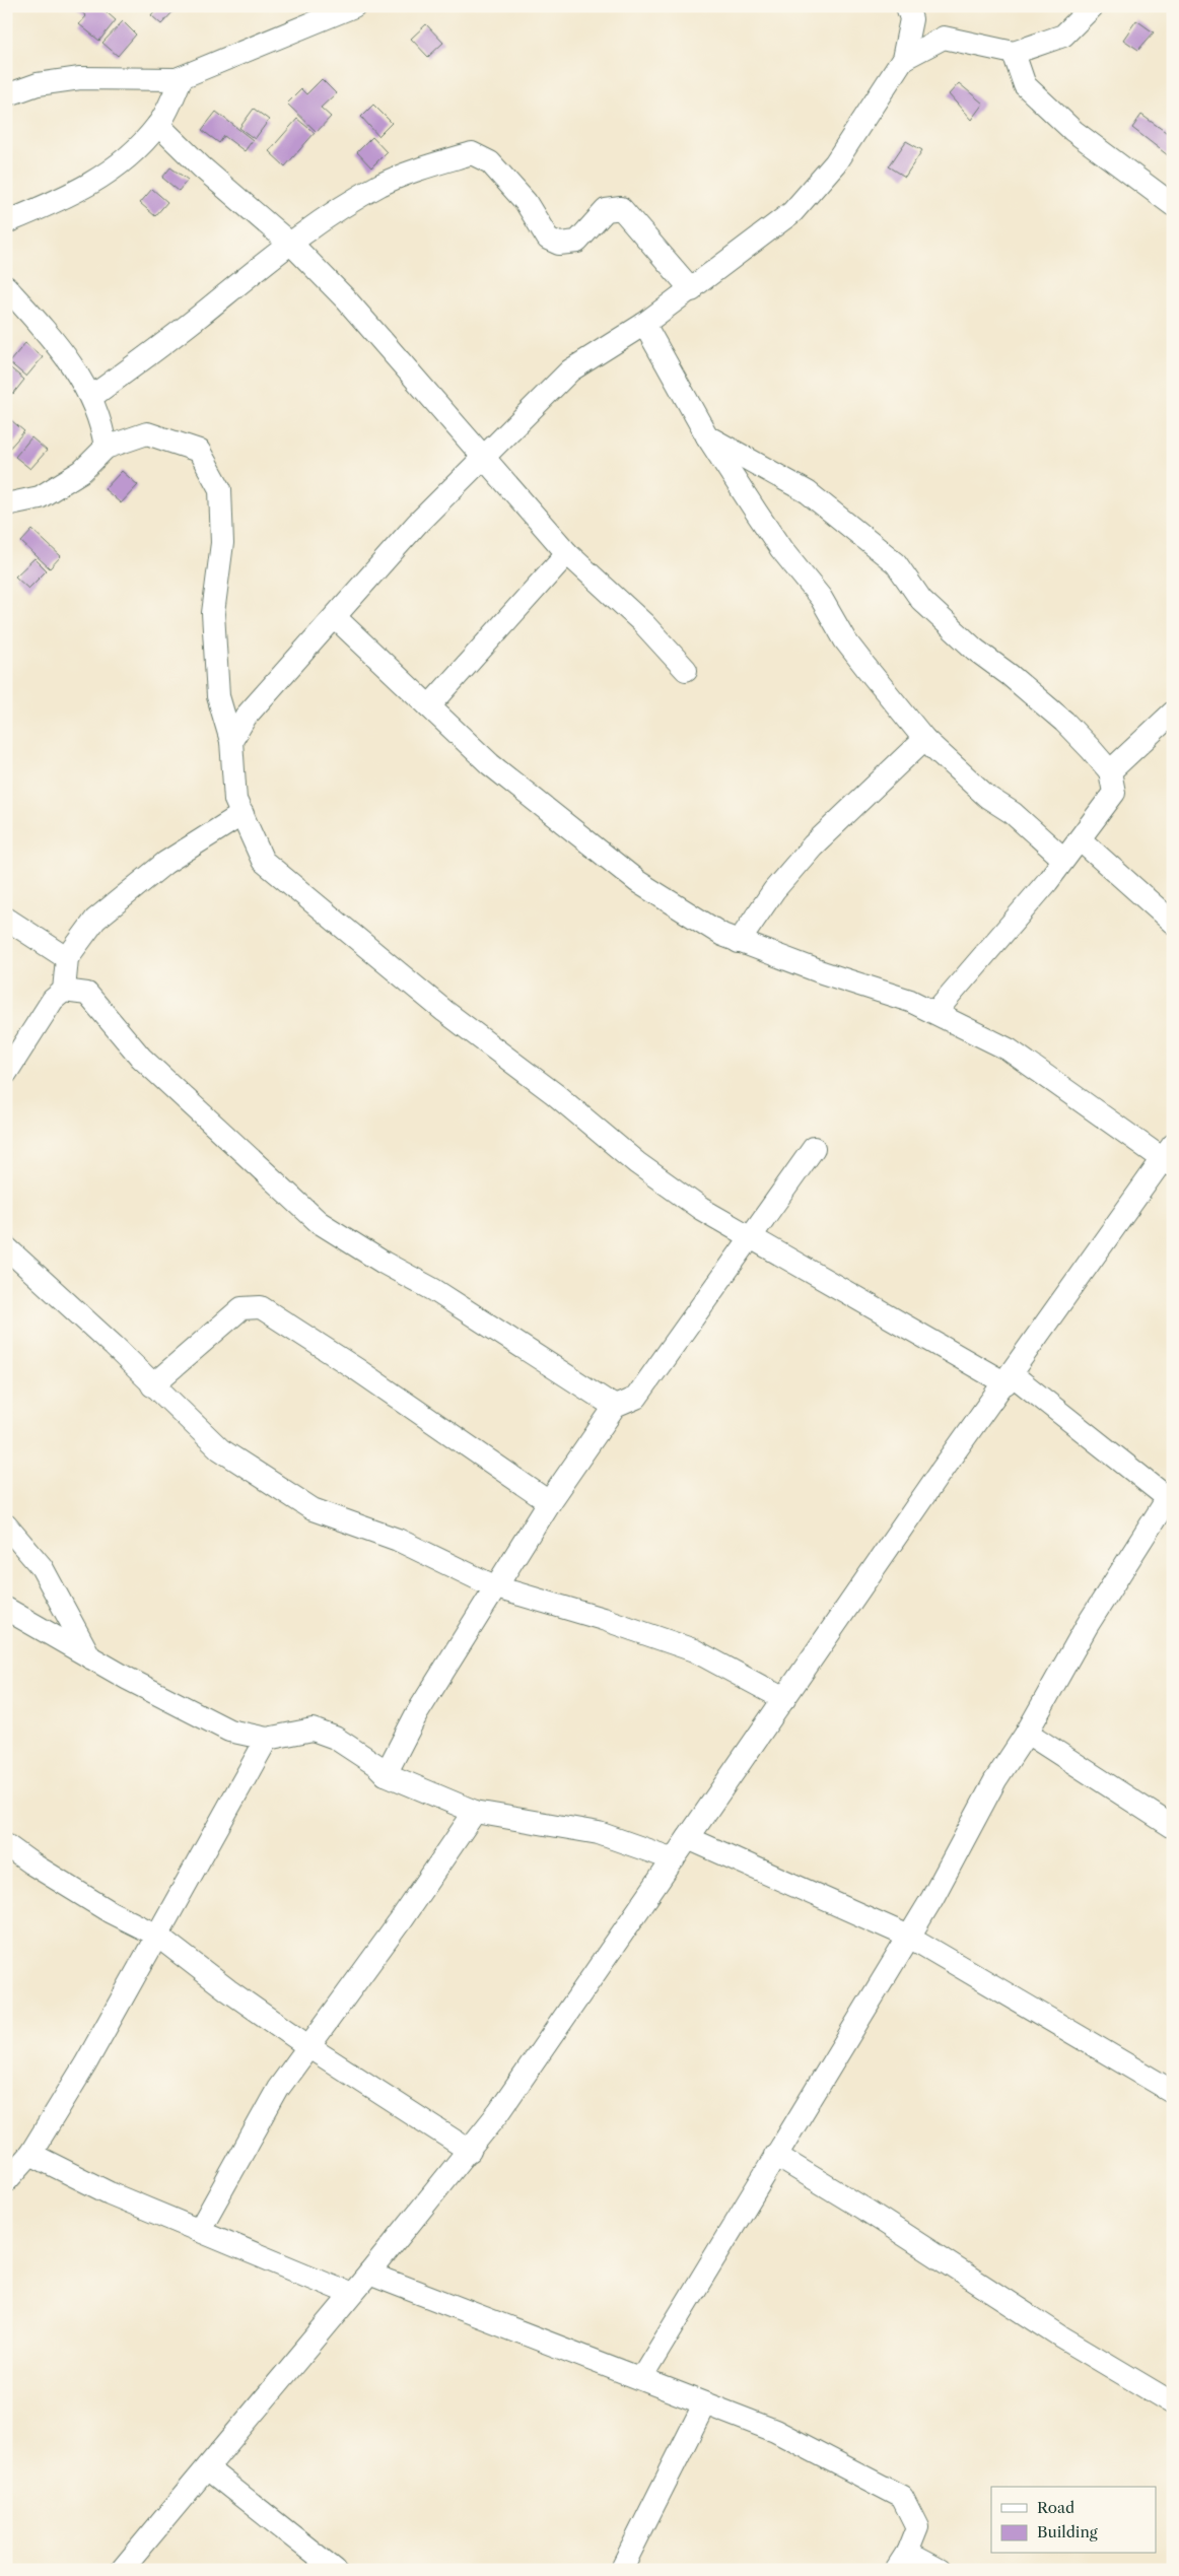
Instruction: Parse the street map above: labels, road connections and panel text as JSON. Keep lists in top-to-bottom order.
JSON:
{
  "legend": ["Road", "Building"]
}
